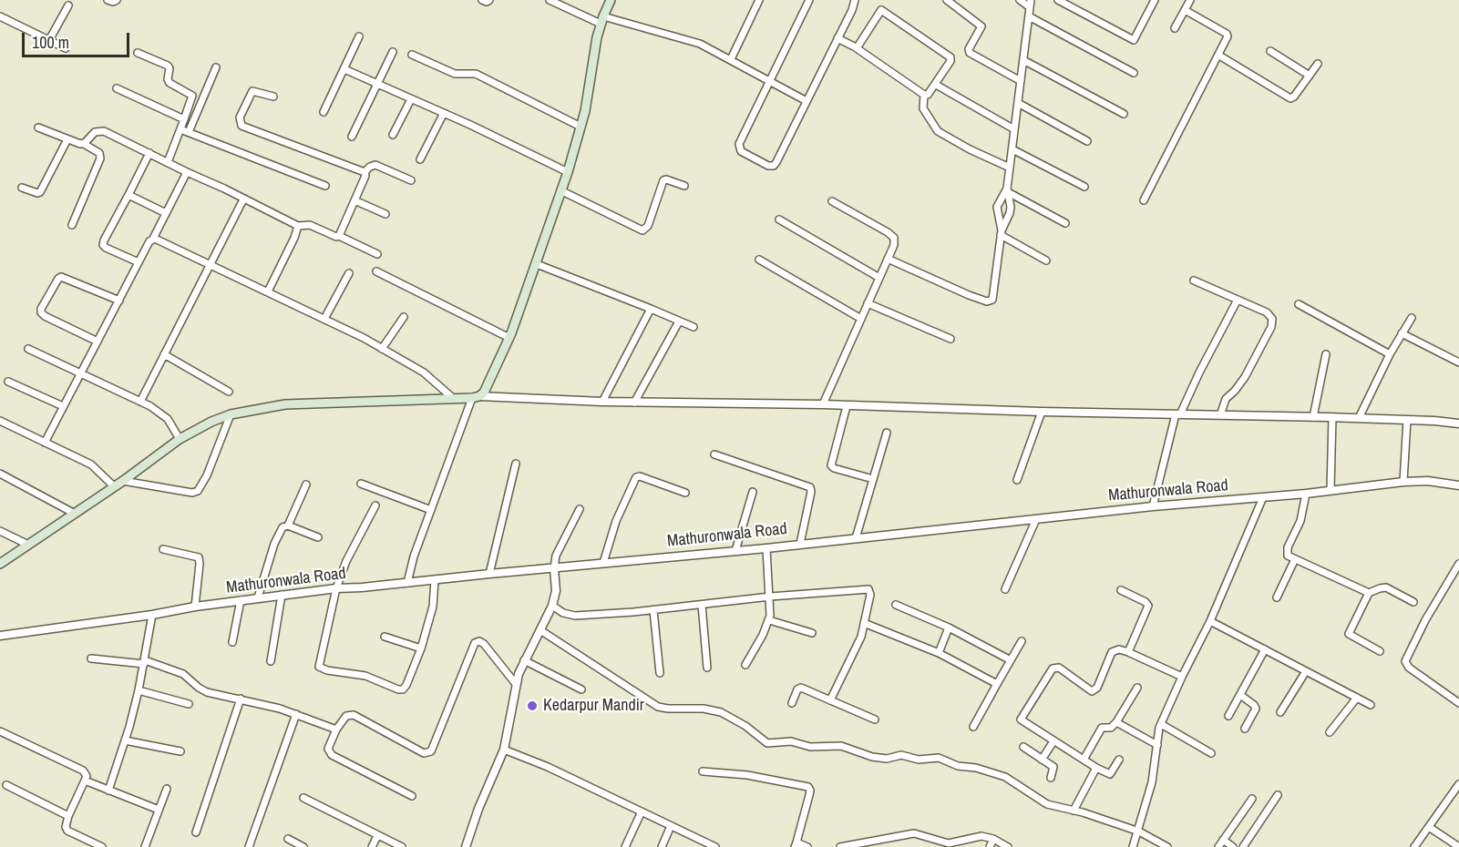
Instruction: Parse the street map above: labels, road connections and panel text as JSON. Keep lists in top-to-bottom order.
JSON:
{
  "streets": {
    "street": ["Mathuronwala Road"]
  },
  "places": ["Kedarpur Mandir"],
  "scale_bar": "100 m"
}
